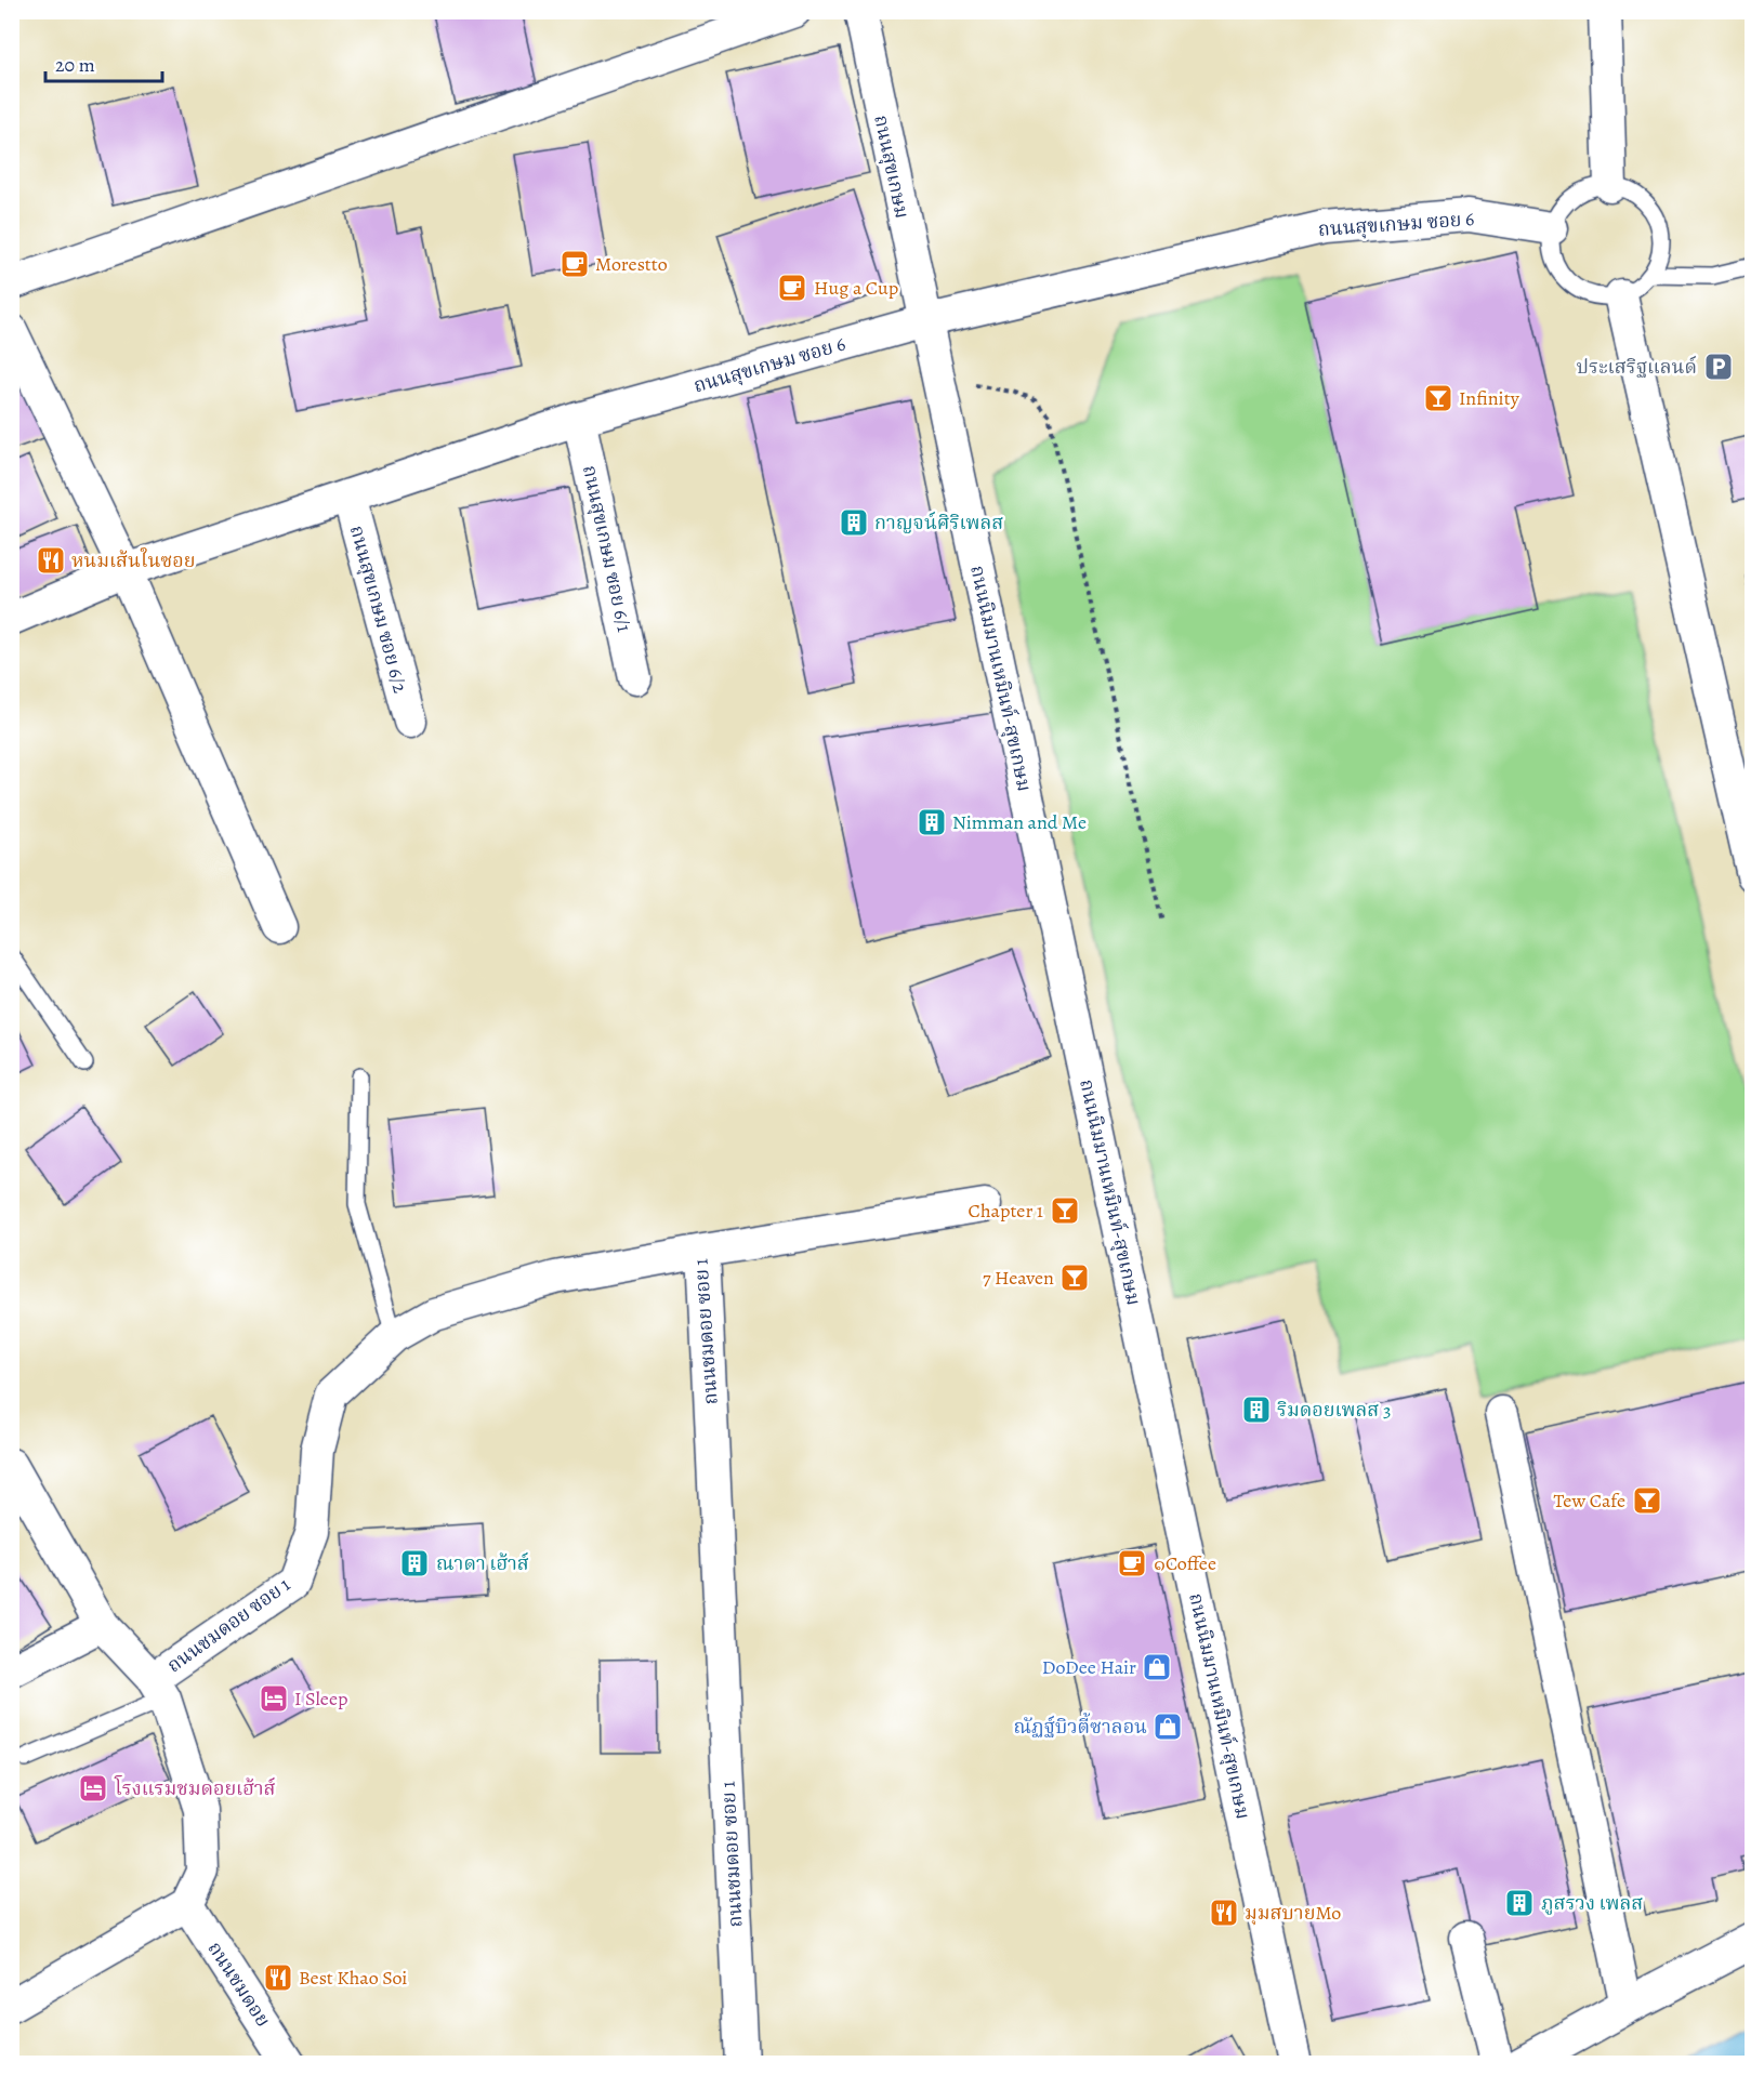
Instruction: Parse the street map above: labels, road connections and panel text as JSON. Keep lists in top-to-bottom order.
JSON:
{
  "streets": {
    "street": [
      "ถนนสุขเกษม",
      "ถนนสุขเกษม ซอย 6",
      "ถนนสุขเกษม ซอย 6/1",
      "ถนนสุขเกษม ซอย 6/2",
      "ถนนนิมมานเหมินท์-สุขเกษม",
      "ถนนชมดอย ซอย 1",
      "ถนนชมดอย"
    ]
  },
  "crossings": [
    ["ถนนสุขเกษม", "ถนนสุขเกษม ซอย 6"],
    ["ถนนสุขเกษม", "ถนนนิมมานเหมินท์-สุขเกษม"],
    ["ถนนสุขเกษม ซอย 6", "ถนนสุขเกษม ซอย 6/1"],
    ["ถนนสุขเกษม ซอย 6", "ถนนสุขเกษม ซอย 6/2"],
    ["ถนนสุขเกษม ซอย 6", "ถนนนิมมานเหมินท์-สุขเกษม"]
  ],
  "places": {
    "cafe": ["Morestto", "Hug a Cup", "๑Coffee"],
    "parking": ["ประเสริฐแลนด์"],
    "bar": [
      "Infinity",
      "Chapter 1",
      "7 Heaven",
      "Tew Cafe"
    ],
    "building": [
      "กาญจน์ศิริเพลส",
      "Nimman and Me",
      "ริมดอยเพลส 3",
      "ณาดา เฮ้าส์",
      "ภูสรวง เพลส"
    ],
    "restaurant": ["หนมเส้นในซอย", "มุมสบายMo", "Best Khao Soi"],
    "shop": ["DoDee Hair", "ณัฏฐ์บิวตี้ซาลอน"],
    "hotel": ["I Sleep", "โรงแรมชมดอยเฮ้าส์"]
  },
  "scale_bar": "20 m"
}
